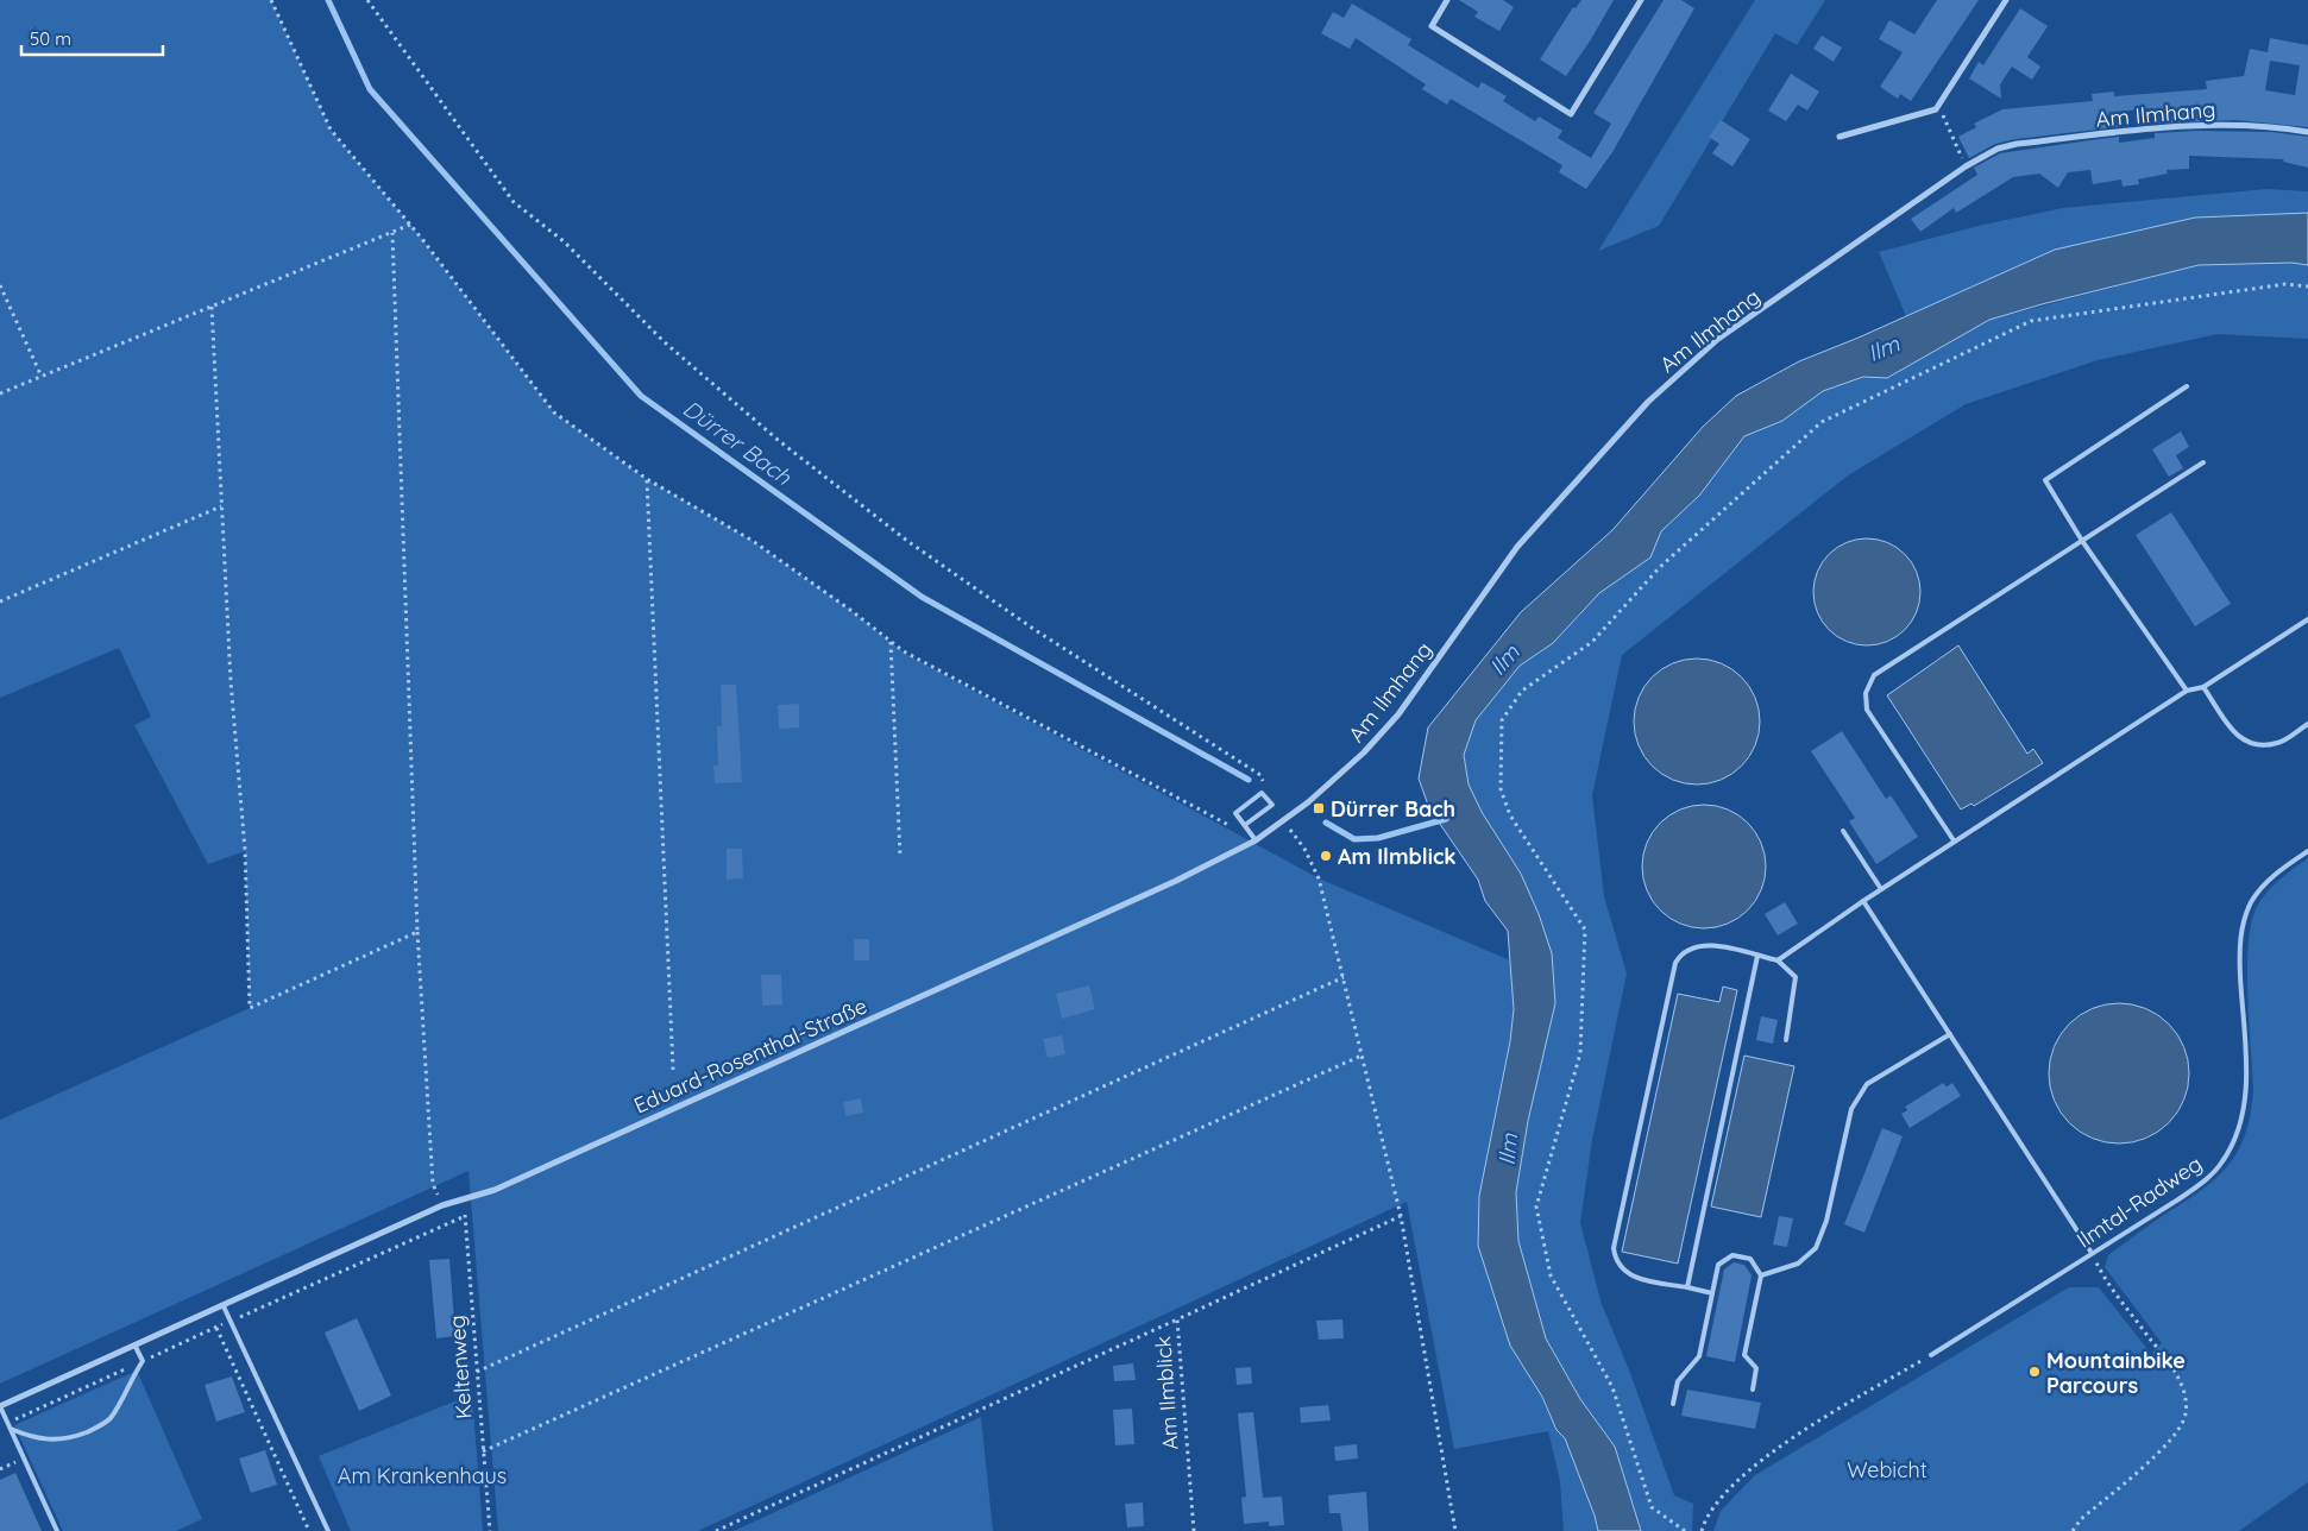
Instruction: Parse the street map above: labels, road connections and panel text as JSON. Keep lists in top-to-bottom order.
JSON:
{
  "streets": {
    "street": ["Am Ilmhang", "Eduard-Rosenthal-Straße"],
    "lane": ["Ilmtal-Radweg"],
    "path": ["Keltenweg", "Am Ilmblick"]
  },
  "crossings": [
    ["Am Ilmhang", "Eduard-Rosenthal-Straße"],
    ["Eduard-Rosenthal-Straße", "Keltenweg"]
  ],
  "water": ["Ilm", "Dürrer Bach"],
  "parks": ["Webicht", "Am Krankenhaus"],
  "places": {
    "transit": ["Dürrer Bach"],
    "other": ["Am Ilmblick", "Mountainbike Parcours"]
  },
  "scale_bar": "50 m"
}
